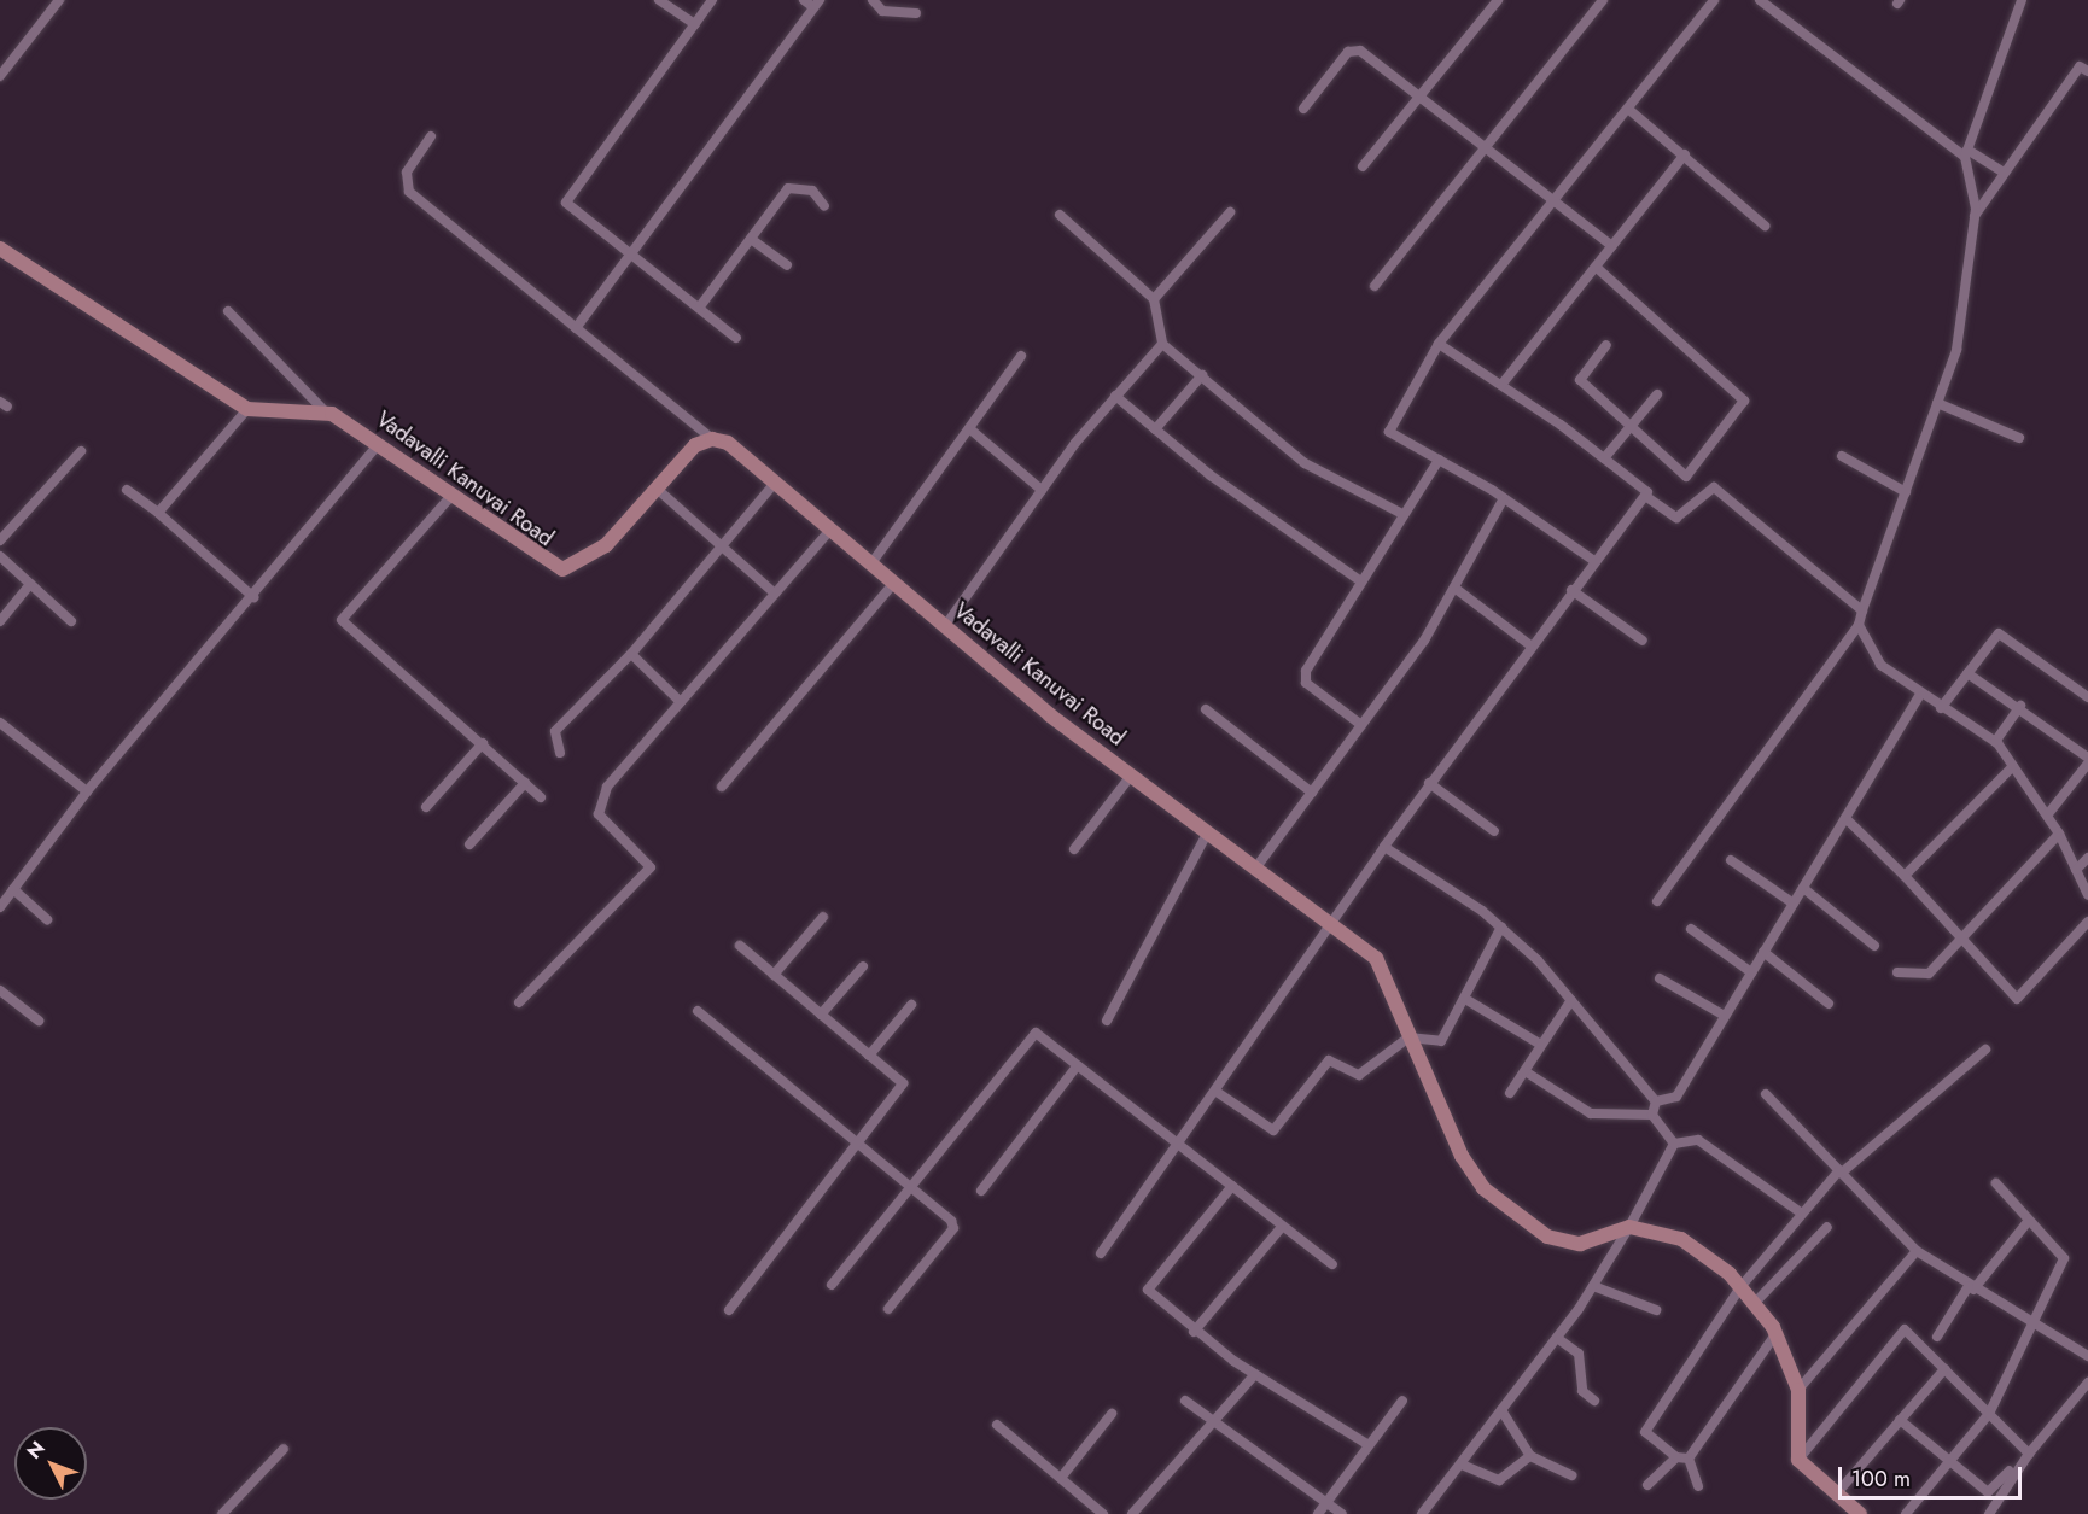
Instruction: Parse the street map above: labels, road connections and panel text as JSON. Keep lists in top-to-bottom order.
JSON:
{
  "streets": {
    "street": ["Vadavalli Kanuvai Road"]
  },
  "scale_bar": "100 m",
  "north": "top left"
}
